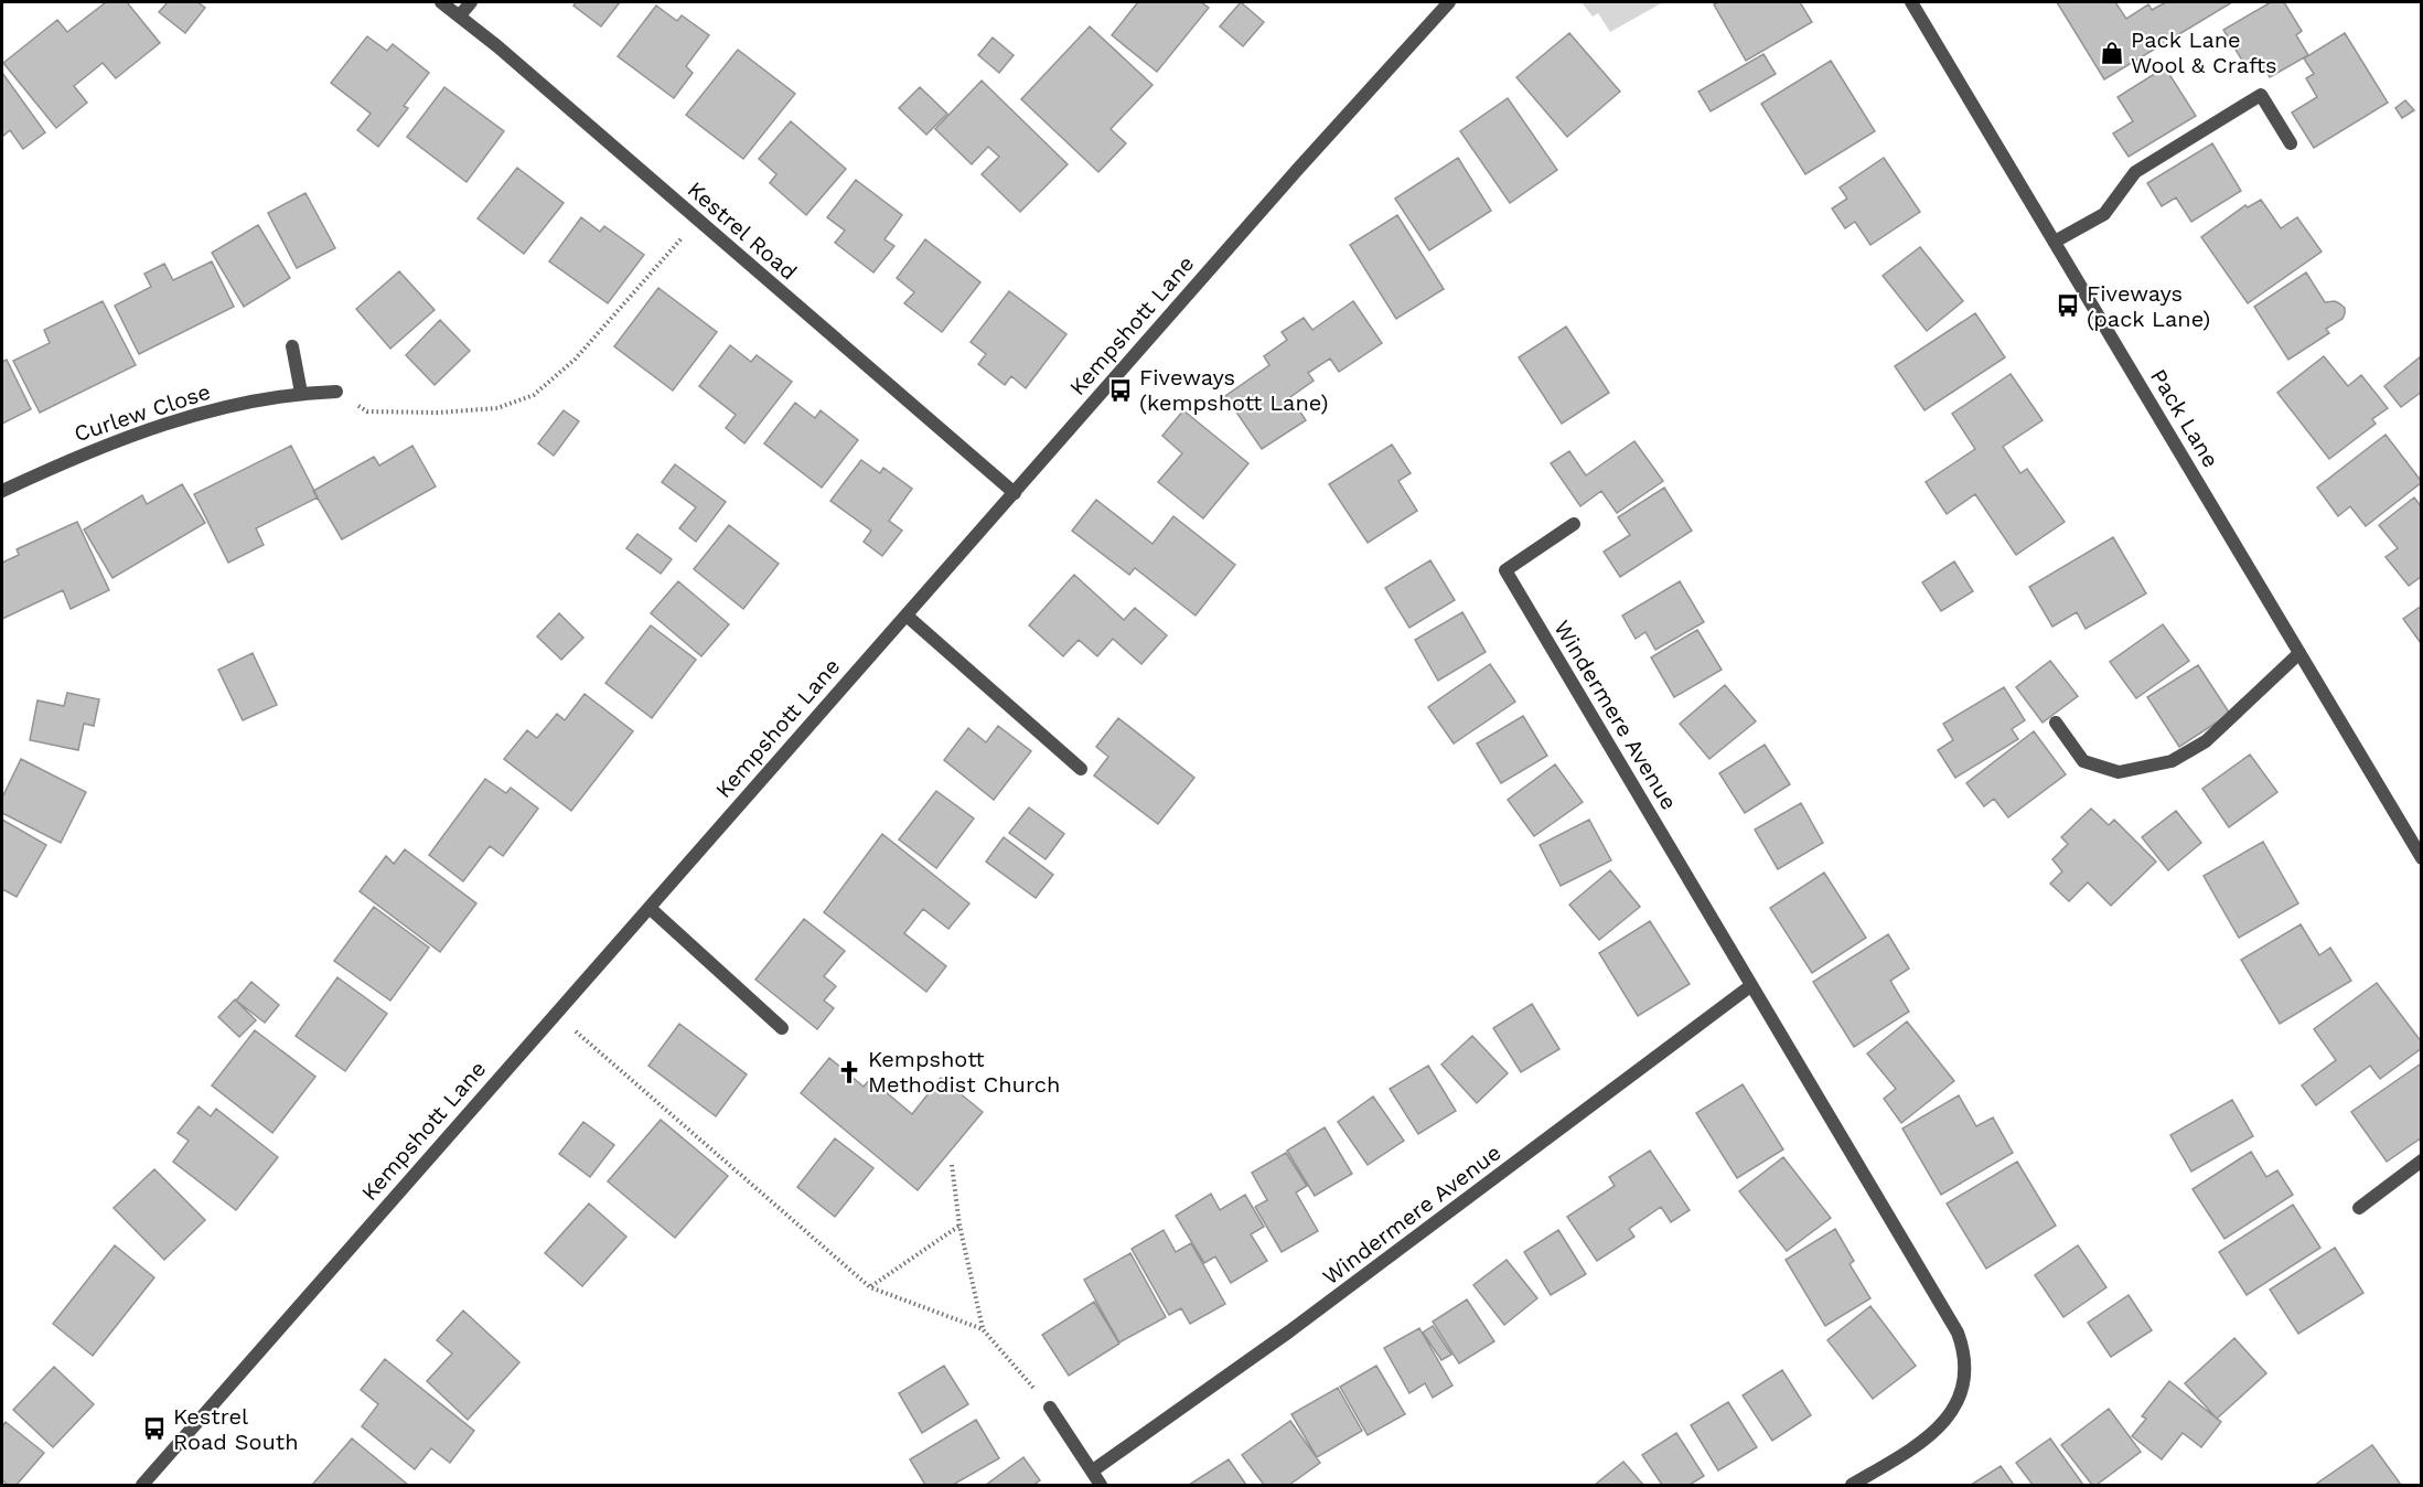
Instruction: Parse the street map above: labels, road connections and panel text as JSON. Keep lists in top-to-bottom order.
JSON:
{
  "streets": {
    "street": [
      "Kestrel Road",
      "Kempshott Lane",
      "Curlew Close",
      "Pack Lane",
      "Windermere Avenue"
    ]
  },
  "crossings": [
    ["Kestrel Road", "Kempshott Lane"]
  ],
  "places": {
    "shop": ["Pack Lane Wool & Crafts"],
    "bus stop": ["Fiveways (pack Lane)", "Fiveways (kempshott Lane)", "Kestrel Road South"],
    "church": ["Kempshott Methodist Church"]
  }
}
